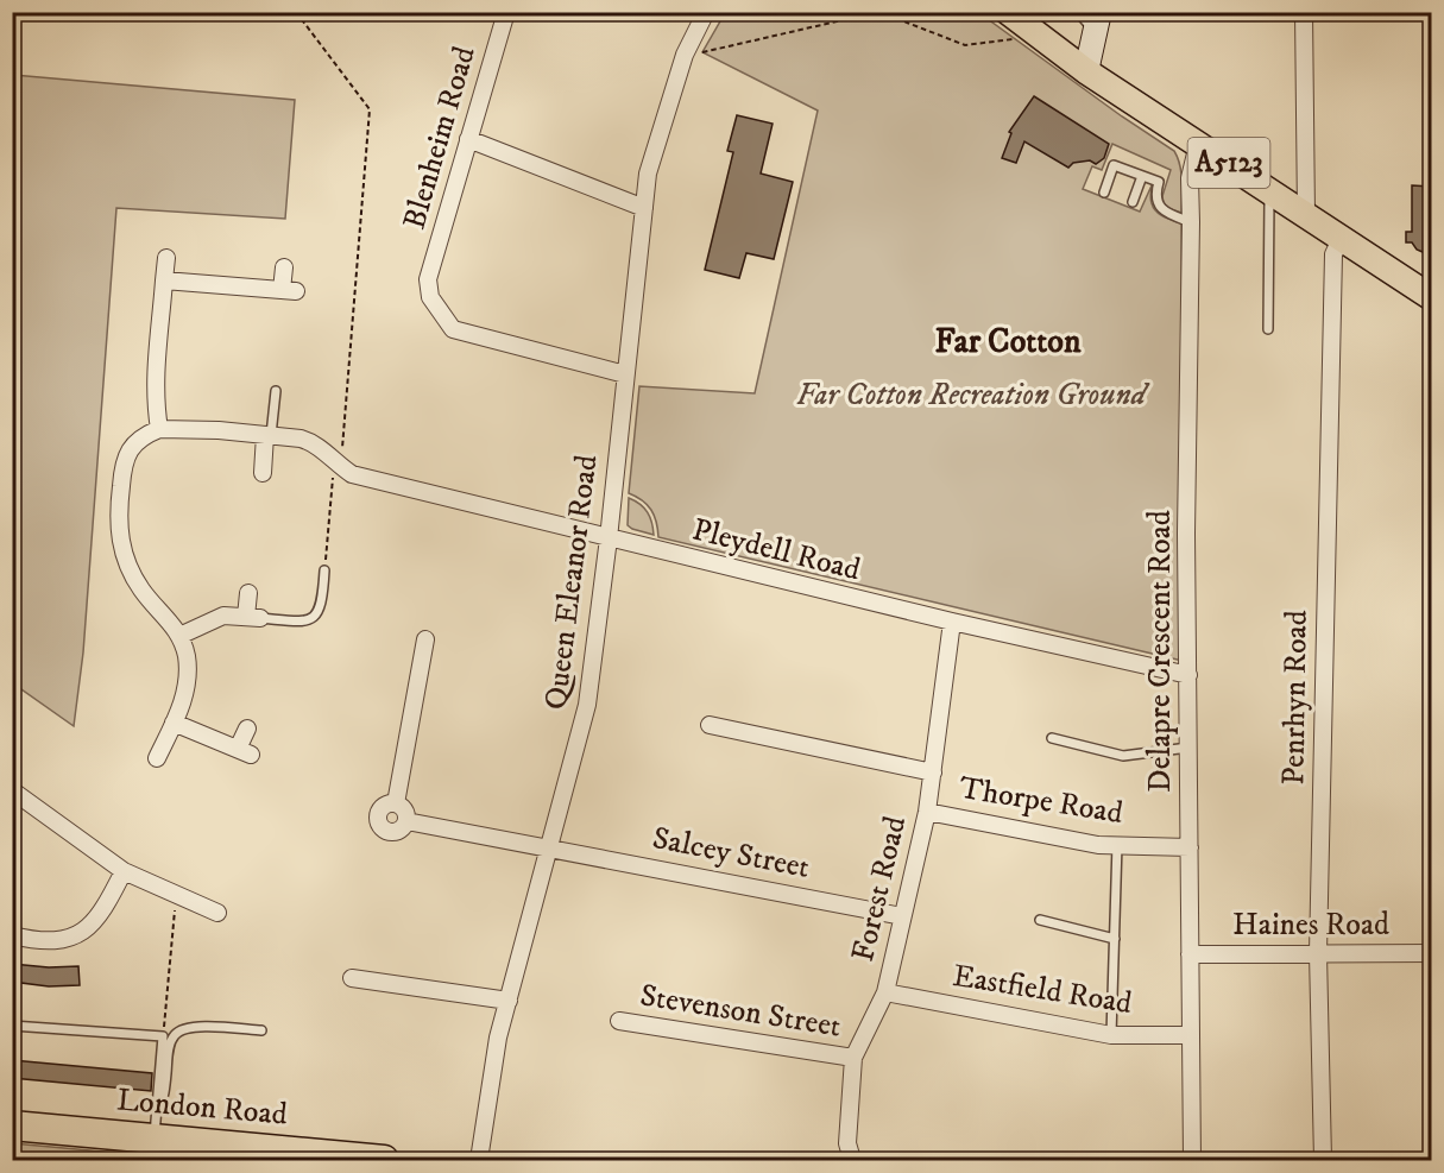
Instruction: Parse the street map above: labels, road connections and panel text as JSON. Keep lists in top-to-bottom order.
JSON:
{
  "streets": {
    "highway": ["London Road"],
    "main road": ["A5123"],
    "street": [
      "Blenheim Road",
      "Pleydell Road",
      "Queen Eleanor Road",
      "Delapre Crescent Road",
      "Penrhyn Road",
      "Thorpe Road",
      "Salcey Street",
      "Forest Road",
      "Haines Road",
      "Eastfield Road",
      "Stevenson Street"
    ]
  },
  "crossings": [
    ["Blenheim Road", "Queen Eleanor Road"],
    ["A5123", "Delapre Crescent Road"],
    ["A5123", "Penrhyn Road"],
    ["Pleydell Road", "Queen Eleanor Road"],
    ["Pleydell Road", "Delapre Crescent Road"],
    ["Pleydell Road", "Forest Road"],
    ["Queen Eleanor Road", "Salcey Street"],
    ["Delapre Crescent Road", "Thorpe Road"],
    ["Delapre Crescent Road", "Haines Road"],
    ["Delapre Crescent Road", "Eastfield Road"],
    ["Penrhyn Road", "Haines Road"],
    ["Thorpe Road", "Forest Road"],
    ["Salcey Street", "Forest Road"],
    ["Forest Road", "Eastfield Road"],
    ["Forest Road", "Stevenson Street"]
  ],
  "districts": ["Far Cotton"],
  "parks": ["Far Cotton Recreation Ground"]
}
